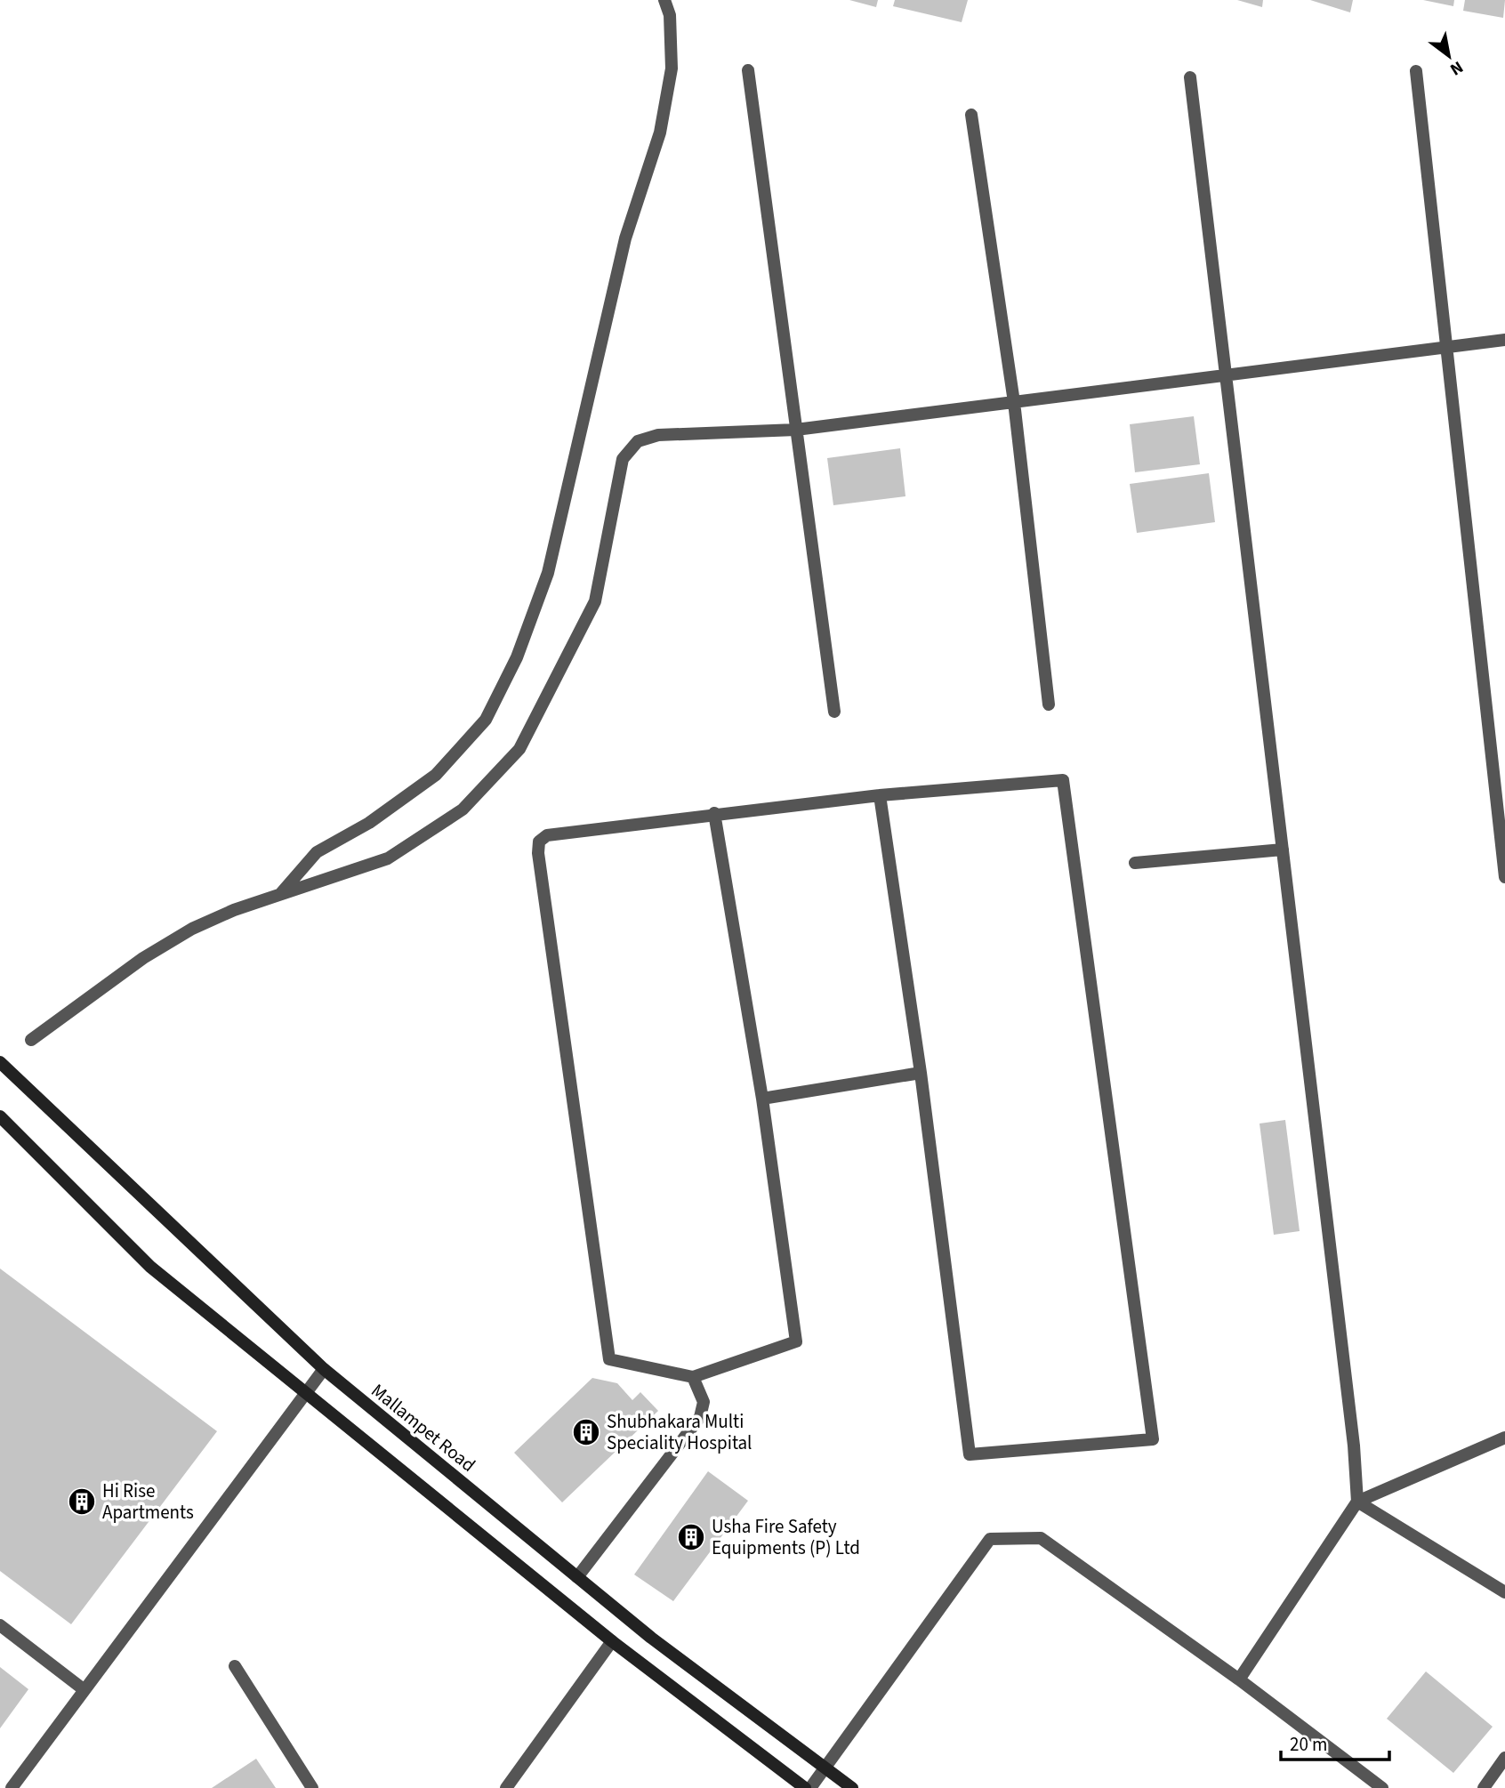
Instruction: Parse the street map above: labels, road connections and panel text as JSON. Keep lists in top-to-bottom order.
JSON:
{
  "streets": {
    "main road": ["Mallampet Road"]
  },
  "places": {
    "building": ["Shubhakara Multi Speciality Hospital", "Hi Rise Apartments", "Usha Fire Safety Equipments (P) Ltd"]
  },
  "scale_bar": "20 m",
  "north": "bottom right"
}
